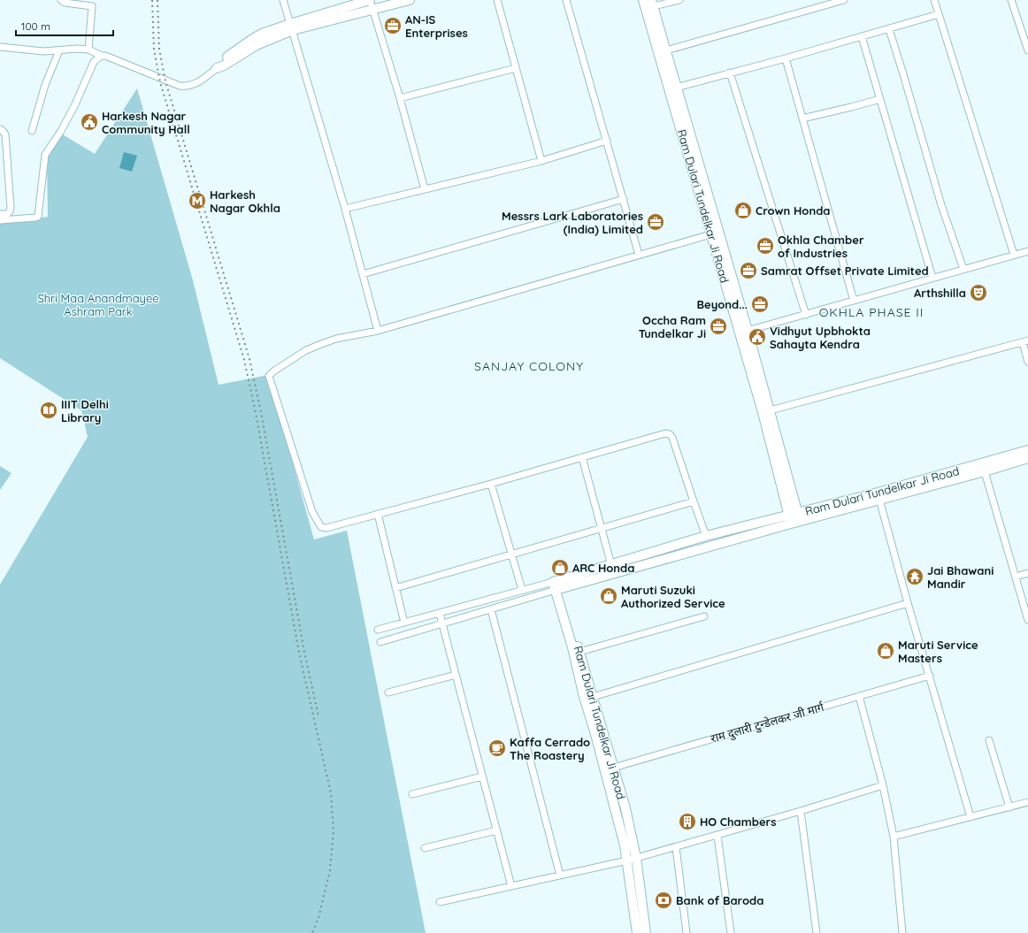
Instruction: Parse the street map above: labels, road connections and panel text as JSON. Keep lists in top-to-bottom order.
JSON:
{
  "streets": {
    "street": ["Ram Dulari Tundelkar Ji Road", "राम दुलारी टुन्डेलकर जी मार्ग"]
  },
  "crossings": [
    ["Ram Dulari Tundelkar Ji Road", "राम दुलारी टुन्डेलकर जी मार्ग"]
  ],
  "districts": ["OKHLA PHASE II", "SANJAY COLONY"],
  "parks": ["Shri Maa Anandmayee Ashram Park"],
  "places": {
    "office": [
      "AN-IS Enterprises",
      "Messrs Lark Laboratories (India) Limited",
      "Okhla Chamber of Industries",
      "Samrat Offset Private Limited",
      "Beyond...",
      "Occha Ram Tundelkar Ji"
    ],
    "public building": ["Harkesh Nagar Community Hall", "Vidhyut Upbhokta Sahayta Kendra"],
    "metro station": ["Harkesh Nagar Okhla"],
    "shop": [
      "Crown Honda",
      "ARC Honda",
      "Maruti Suzuki Authorized Service",
      "Maruti Service Masters"
    ],
    "theatre": ["Arthshilla"],
    "library": ["IIIT Delhi Library"],
    "temple": ["Jai Bhawani Mandir"],
    "cafe": ["Kaffa Cerrado The Roastery"],
    "building": ["HO Chambers"],
    "bank": ["Bank of Baroda"]
  },
  "scale_bar": "100 m"
}
